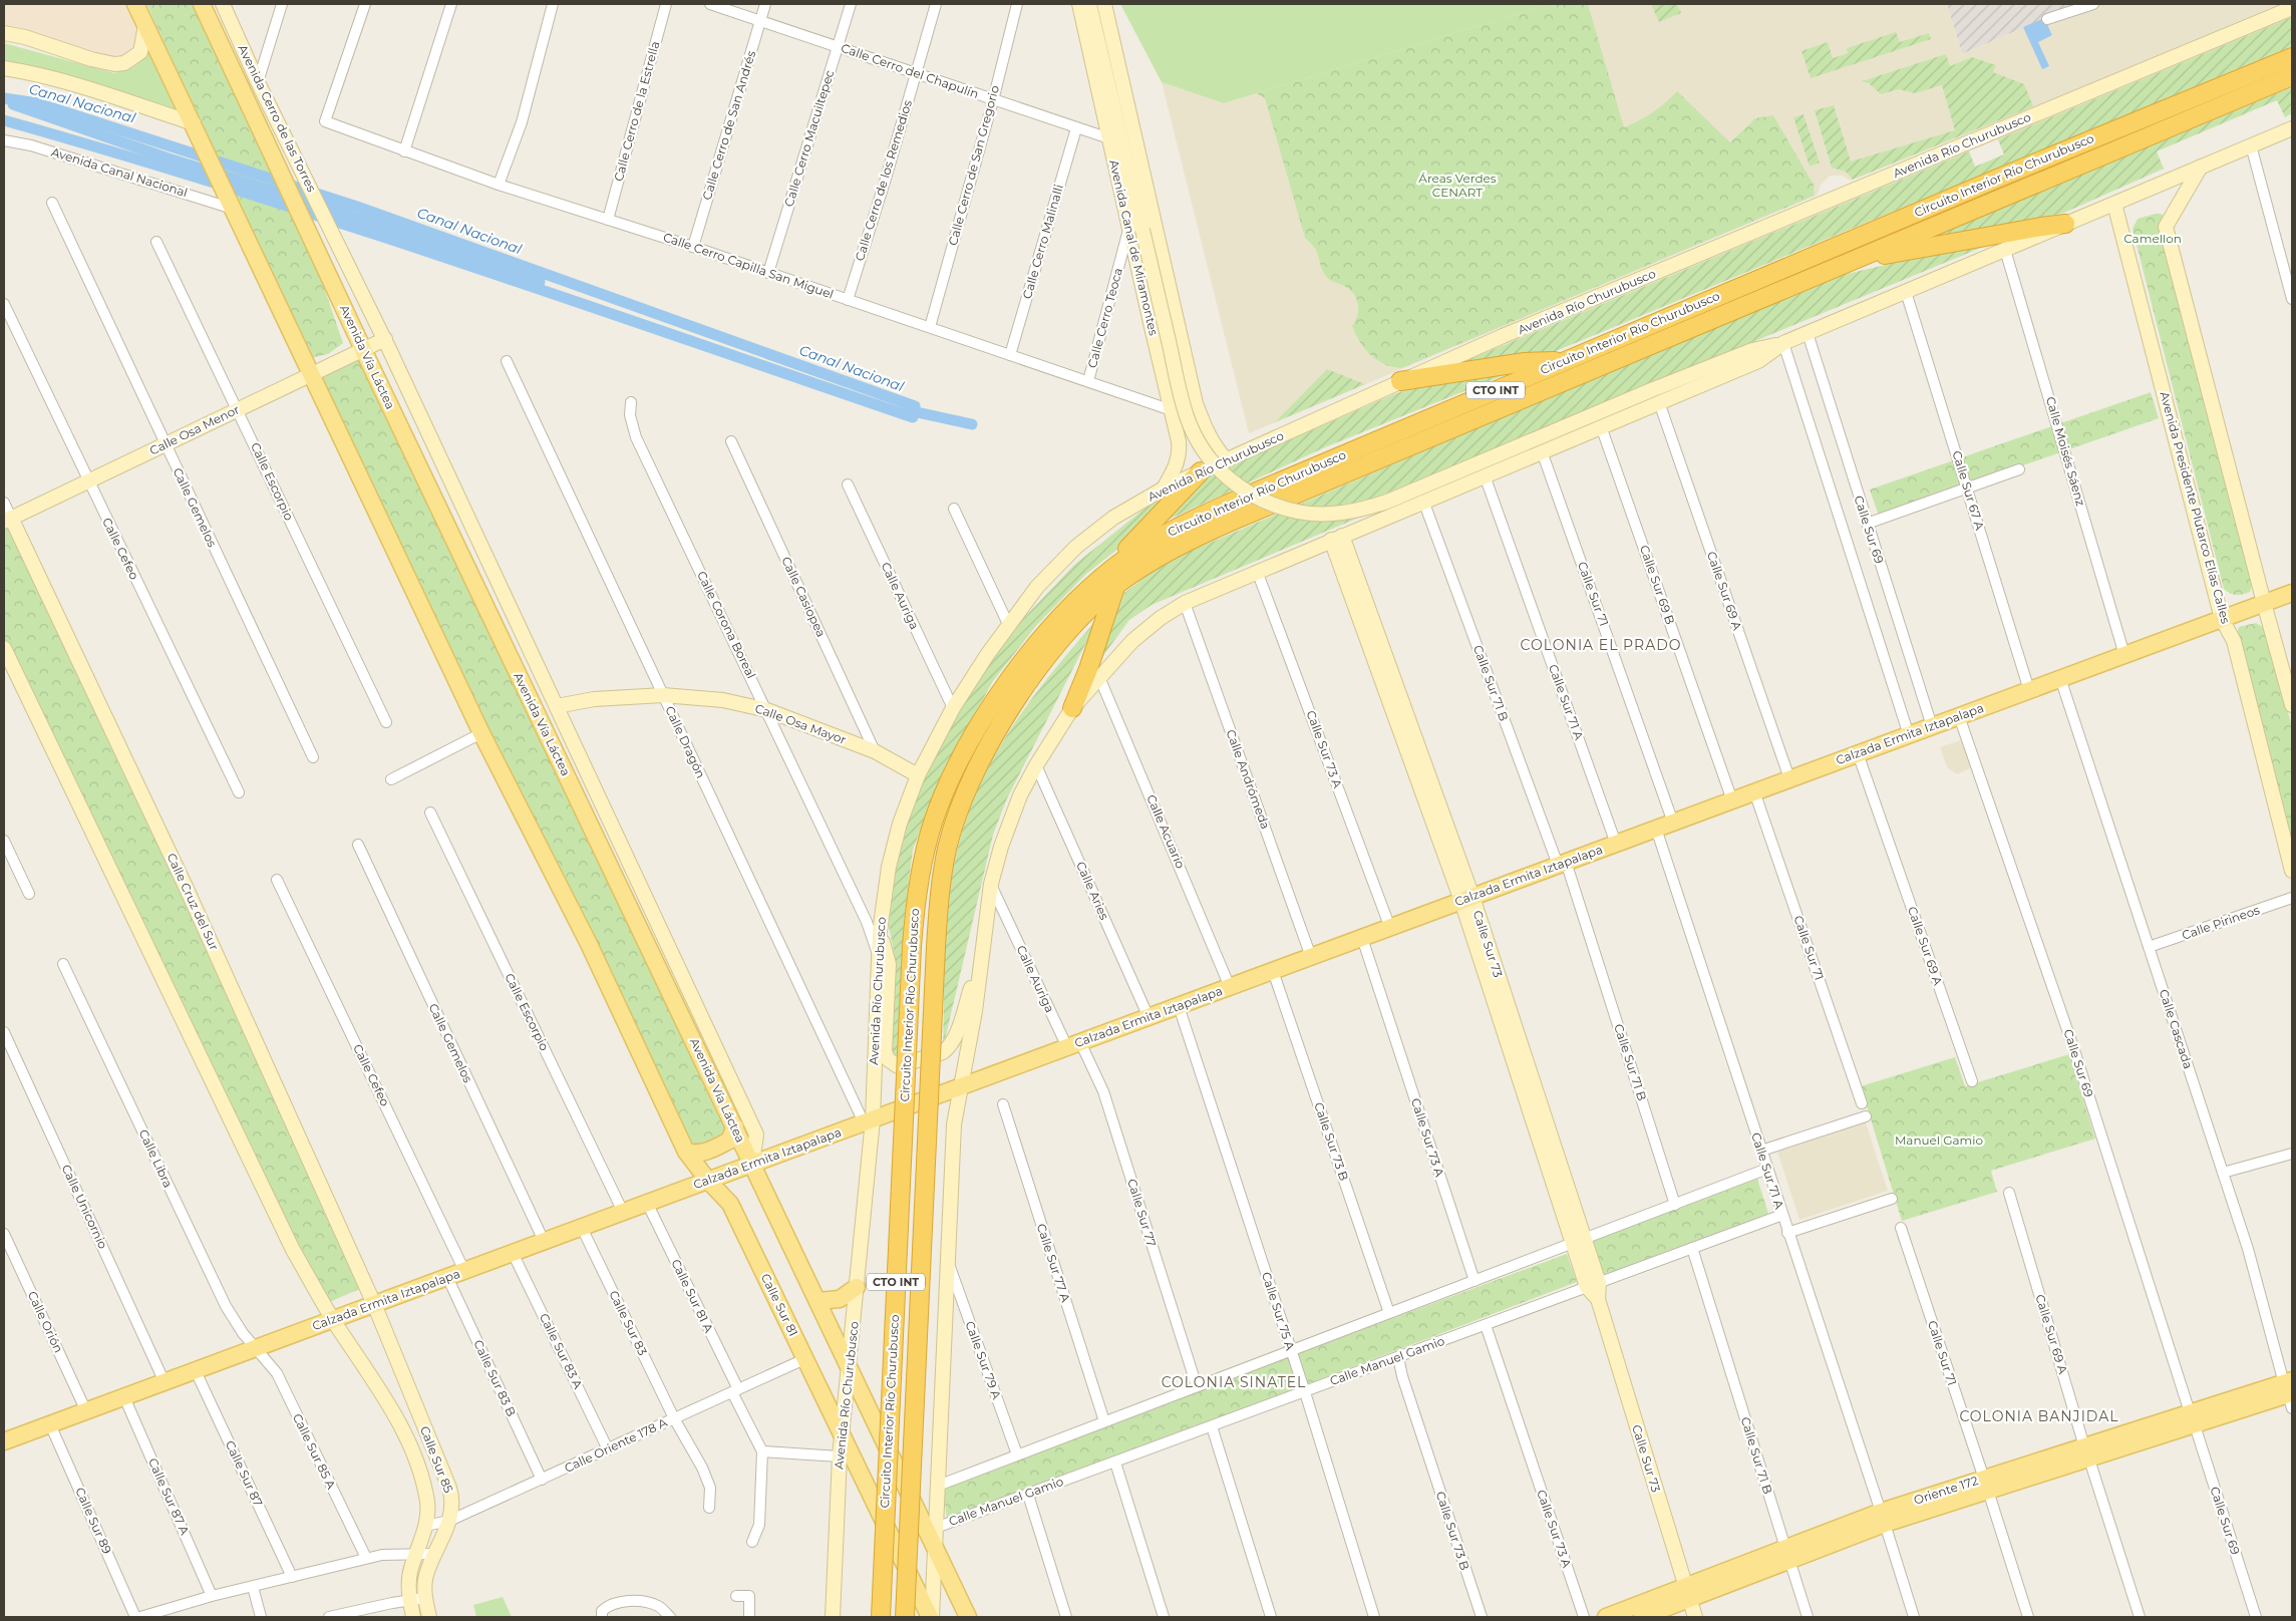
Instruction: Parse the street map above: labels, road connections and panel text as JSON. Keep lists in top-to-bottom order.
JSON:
{
  "streets": {
    "highway": ["Circuito Interior Río Churubusco", "CTO INT"],
    "main road": [
      "Avenida Cerro de las Torres",
      "Avenida Río Churubusco",
      "Avenida Canal de Miramontes",
      "Avenida Vía Láctea",
      "Calle Osa Menor",
      "Avenida Presidente Plutarco Elías Calles",
      "Calle Osa Mayor",
      "Calzada Ermita Iztapalapa",
      "Calle Cruz del Sur",
      "Calle Sur 73",
      "Calle Sur 81",
      "Calle Sur 85",
      "Oriente 172"
    ],
    "street": [
      "Calle Cerro del Chapulín",
      "Calle Cerro de la Estrella",
      "Calle Cerro de San Andrés",
      "Calle Cerro Macuiltepec",
      "Calle Cerro de San Gregorio",
      "Avenida Canal Nacional",
      "Calle Cerro de los Remedios",
      "Calle Cerro Malinalli",
      "Calle Cerro Capilla San Miguel",
      "Calle Cerro Teoca",
      "Calle Moisés Sáenz",
      "Calle Escorpio",
      "Calle Sur 67 A",
      "Calle Gemelos",
      "Calle Sur 69",
      "Calle Cefeo",
      "Calle Sur 69 B",
      "Calle Sur 69 A",
      "Calle Sur 71",
      "Calle Auriga",
      "Calle Casiopea",
      "Calle Corona Boreal",
      "Calle Sur 71 B",
      "Calle Sur 71 A",
      "Calle Dragón",
      "Calle Sur 73 A",
      "Calle Andrómeda",
      "Calle Acuario",
      "Calle Aries",
      "Calle Pirineos",
      "Calle Cascada",
      "Calle Sur 73 B",
      "Calle Libra",
      "Calle Unicornio",
      "Calle Sur 77",
      "Calle Sur 77 A",
      "Calle Sur 81 A",
      "Calle Sur 75 A",
      "Calle Orión",
      "Calle Sur 83",
      "Calle Sur 83 A",
      "Calle Sur 79 A",
      "Calle Manuel Gamio",
      "Calle Sur 83 B",
      "Calle Oriente 178 A",
      "Calle Sur 85 A",
      "Calle Sur 87",
      "Calle Sur 87 A",
      "Calle Sur 89"
    ]
  },
  "crossings": [
    ["Calle Cerro del Chapulín", "Calle Cerro de San Andrés"],
    ["Calle Cerro del Chapulín", "Calle Cerro Macuiltepec"],
    ["Calle Cerro del Chapulín", "Calle Cerro de San Gregorio"],
    ["Calle Cerro del Chapulín", "Calle Cerro de los Remedios"],
    ["Calle Cerro del Chapulín", "Calle Cerro Malinalli"],
    ["Calle Cerro del Chapulín", "Avenida Canal de Miramontes"],
    ["Calle Cerro de la Estrella", "Calle Cerro Capilla San Miguel"],
    ["Avenida Cerro de las Torres", "Avenida Vía Láctea"],
    ["Calle Cerro de San Andrés", "Calle Cerro Capilla San Miguel"],
    ["Calle Cerro Macuiltepec", "Calle Cerro Capilla San Miguel"],
    ["Avenida Río Churubusco", "Avenida Canal de Miramontes"],
    ["Avenida Río Churubusco", "Calle Auriga"],
    ["Avenida Río Churubusco", "Calle Corona Boreal"],
    ["Avenida Río Churubusco", "Calle Osa Mayor"],
    ["Avenida Río Churubusco", "Calzada Ermita Iztapalapa"],
    ["Avenida Río Churubusco", "Calle Dragón"],
    ["Avenida Río Churubusco", "Calle Sur 81"],
    ["Calle Cerro de San Gregorio", "Calle Cerro Capilla San Miguel"],
    ["Calle Cerro de los Remedios", "Calle Cerro Capilla San Miguel"],
    ["Calle Cerro Malinalli", "Calle Cerro Capilla San Miguel"],
    ["Avenida Canal de Miramontes", "Calle Cerro Capilla San Miguel"],
    ["Avenida Canal de Miramontes", "Calle Cerro Teoca"],
    ["Calle Cerro Capilla San Miguel", "Calle Cerro Teoca"],
    ["Avenida Vía Láctea", "Calle Osa Menor"],
    ["Avenida Vía Láctea", "Calle Osa Mayor"],
    ["Avenida Vía Láctea", "Calzada Ermita Iztapalapa"],
    ["Calle Osa Menor", "Calle Escorpio"],
    ["Calle Osa Menor", "Calle Gemelos"],
    ["Calle Osa Menor", "Calle Cefeo"],
    ["Calle Osa Menor", "Calle Cruz del Sur"],
    ["Calle Moisés Sáenz", "Calzada Ermita Iztapalapa"],
    ["Calle Escorpio", "Calzada Ermita Iztapalapa"],
    ["Calle Sur 67 A", "Calzada Ermita Iztapalapa"],
    ["Calle Gemelos", "Calzada Ermita Iztapalapa"],
    ["Avenida Presidente Plutarco Elías Calles", "Calzada Ermita Iztapalapa"],
    ["Calle Sur 69", "Calzada Ermita Iztapalapa"],
    ["Calle Sur 69", "Oriente 172"],
    ["Calle Cefeo", "Calzada Ermita Iztapalapa"],
    ["Calle Sur 69 B", "Calzada Ermita Iztapalapa"],
    ["Calle Sur 69 A", "Calzada Ermita Iztapalapa"],
    ["Calle Sur 69 A", "Oriente 172"],
    ["Calle Sur 71", "Calzada Ermita Iztapalapa"],
    ["Calle Sur 71", "Oriente 172"],
    ["Calle Auriga", "Calzada Ermita Iztapalapa"],
    ["Calle Auriga", "Calle Sur 77"],
    ["Calle Casiopea", "Calle Osa Mayor"],
    ["Calle Corona Boreal", "Calle Osa Mayor"],
    ["Calle Sur 71 B", "Calzada Ermita Iztapalapa"],
    ["Calle Sur 71 B", "Calle Manuel Gamio"],
    ["Calle Sur 71 B", "Oriente 172"],
    ["Calle Sur 71 A", "Calzada Ermita Iztapalapa"],
    ["Calle Sur 71 A", "Calle Manuel Gamio"],
    ["Calle Sur 71 A", "Oriente 172"],
    ["Calle Osa Mayor", "Calle Dragón"],
    ["Calzada Ermita Iztapalapa", "Calle Dragón"],
    ["Calzada Ermita Iztapalapa", "Calle Sur 73 A"],
    ["Calzada Ermita Iztapalapa", "Calle Andrómeda"],
    ["Calzada Ermita Iztapalapa", "Calle Acuario"],
    ["Calzada Ermita Iztapalapa", "Calle Aries"],
    ["Calzada Ermita Iztapalapa", "Calle Cruz del Sur"],
    ["Calzada Ermita Iztapalapa", "Calle Sur 73"],
    ["Calzada Ermita Iztapalapa", "Calle Cascada"],
    ["Calzada Ermita Iztapalapa", "Calle Sur 73 B"],
    ["Calzada Ermita Iztapalapa", "Calle Libra"],
    ["Calzada Ermita Iztapalapa", "Calle Unicornio"],
    ["Calzada Ermita Iztapalapa", "Calle Sur 77"],
    ["Calzada Ermita Iztapalapa", "Calle Sur 81 A"],
    ["Calzada Ermita Iztapalapa", "Calle Sur 81"],
    ["Calzada Ermita Iztapalapa", "Calle Sur 75 A"],
    ["Calzada Ermita Iztapalapa", "Calle Orión"],
    ["Calzada Ermita Iztapalapa", "Calle Sur 83"],
    ["Calzada Ermita Iztapalapa", "Calle Sur 83 A"],
    ["Calzada Ermita Iztapalapa", "Calle Sur 83 B"],
    ["Calzada Ermita Iztapalapa", "Calle Sur 85 A"],
    ["Calzada Ermita Iztapalapa", "Calle Sur 85"],
    ["Calzada Ermita Iztapalapa", "Calle Sur 87"],
    ["Calzada Ermita Iztapalapa", "Calle Sur 87 A"],
    ["Calzada Ermita Iztapalapa", "Calle Sur 89"],
    ["Calle Sur 73 A", "Calle Manuel Gamio"],
    ["Calle Cruz del Sur", "Calle Sur 85"],
    ["Calle Pirineos", "Calle Cascada"],
    ["Calle Sur 73", "Calle Manuel Gamio"],
    ["Calle Sur 73", "Oriente 172"],
    ["Calle Cascada", "Oriente 172"],
    ["Calle Sur 73 B", "Calle Manuel Gamio"],
    ["Calle Libra", "Calle Sur 85 A"],
    ["Calle Sur 81 A", "Calle Oriente 178 A"],
    ["Calle Sur 81", "Calle Oriente 178 A"],
    ["Calle Sur 75 A", "Calle Manuel Gamio"],
    ["Calle Sur 83", "Calle Oriente 178 A"],
    ["Calle Sur 83 A", "Calle Oriente 178 A"],
    ["Calle Sur 83 B", "Calle Oriente 178 A"],
    ["Calle Oriente 178 A", "Calle Sur 85"]
  ],
  "districts": ["COLONIA EL PRADO", "COLONIA SINATEL", "COLONIA BANJIDAL"],
  "water": ["Canal Nacional"],
  "parks": ["Áreas Verdes CENART", "Camellon", "Manuel Gamio"]
}
